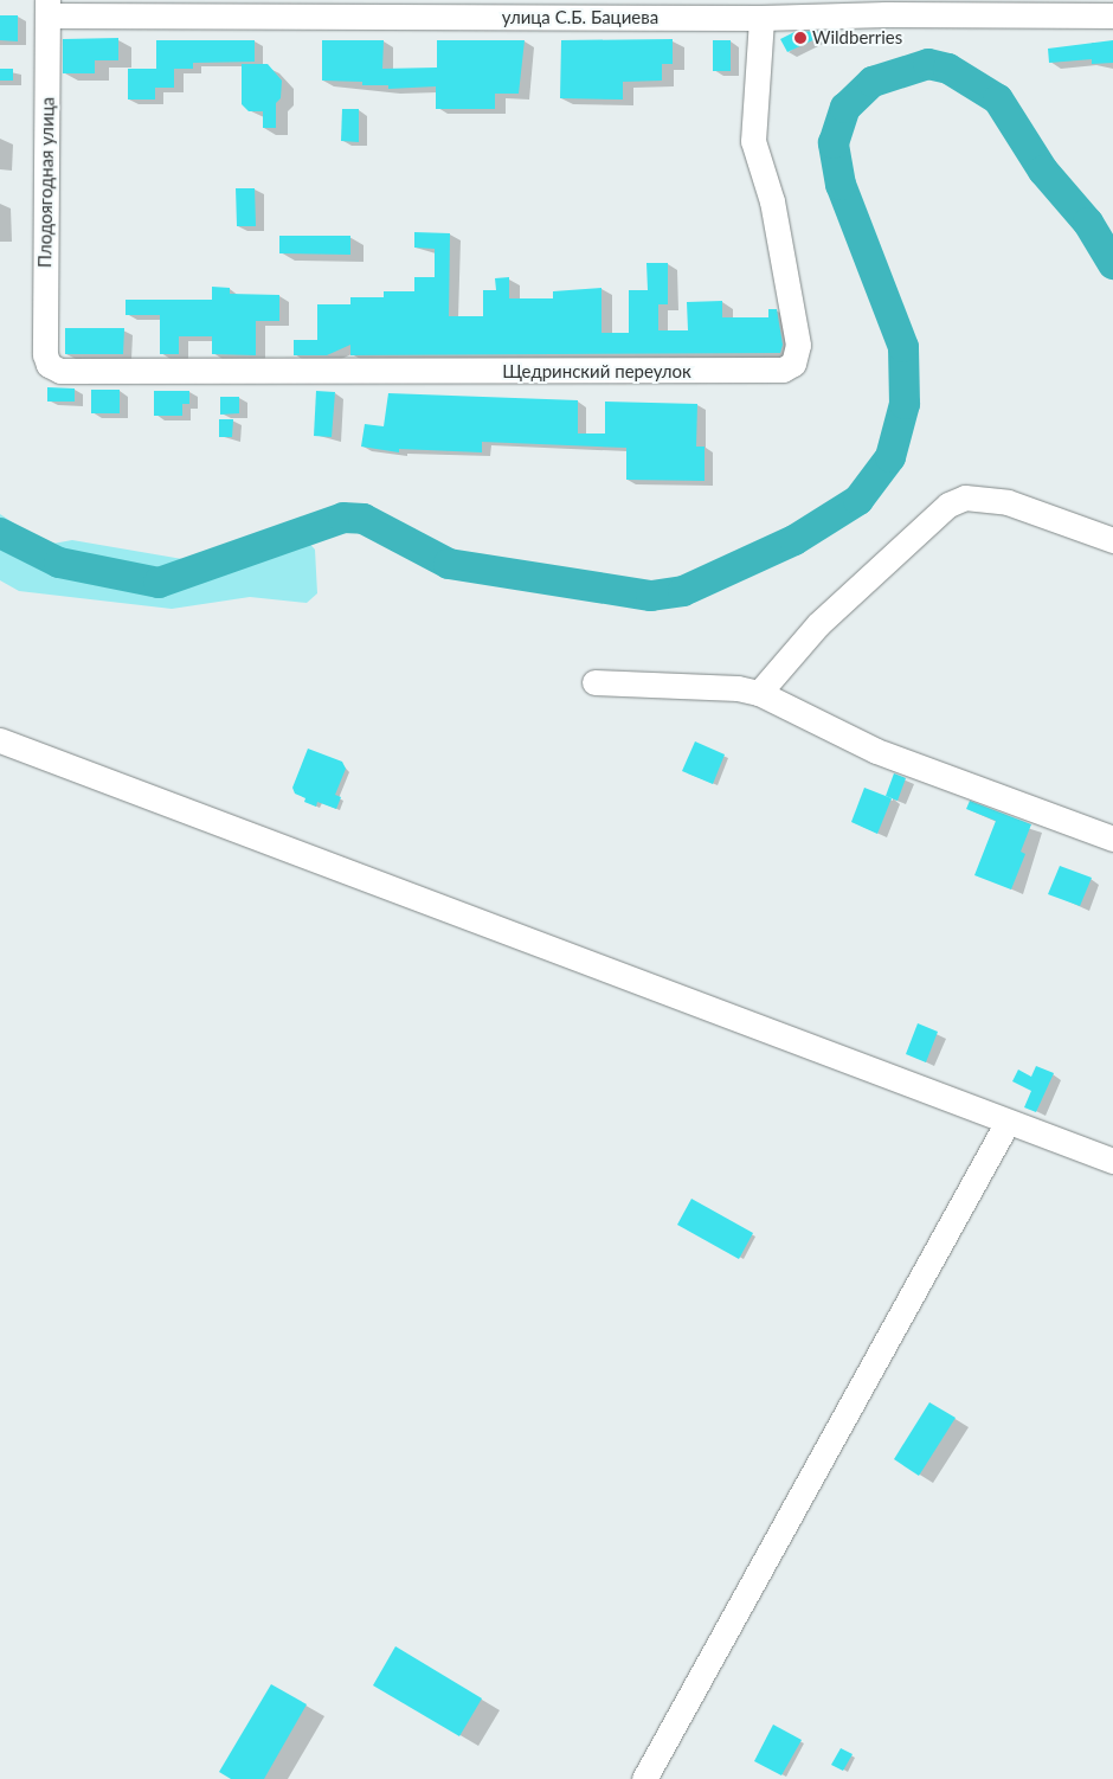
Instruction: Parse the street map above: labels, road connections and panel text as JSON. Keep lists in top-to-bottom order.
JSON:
{
  "streets": {
    "street": ["улица С.Б. Бациева", "Плодоягодная улица", "Щедринский переулок"]
  },
  "crossings": [
    ["улица С.Б. Бациева", "Плодоягодная улица"],
    ["улица С.Б. Бациева", "Щедринский переулок"],
    ["Плодоягодная улица", "Щедринский переулок"]
  ],
  "places": ["Wildberries"]
}
